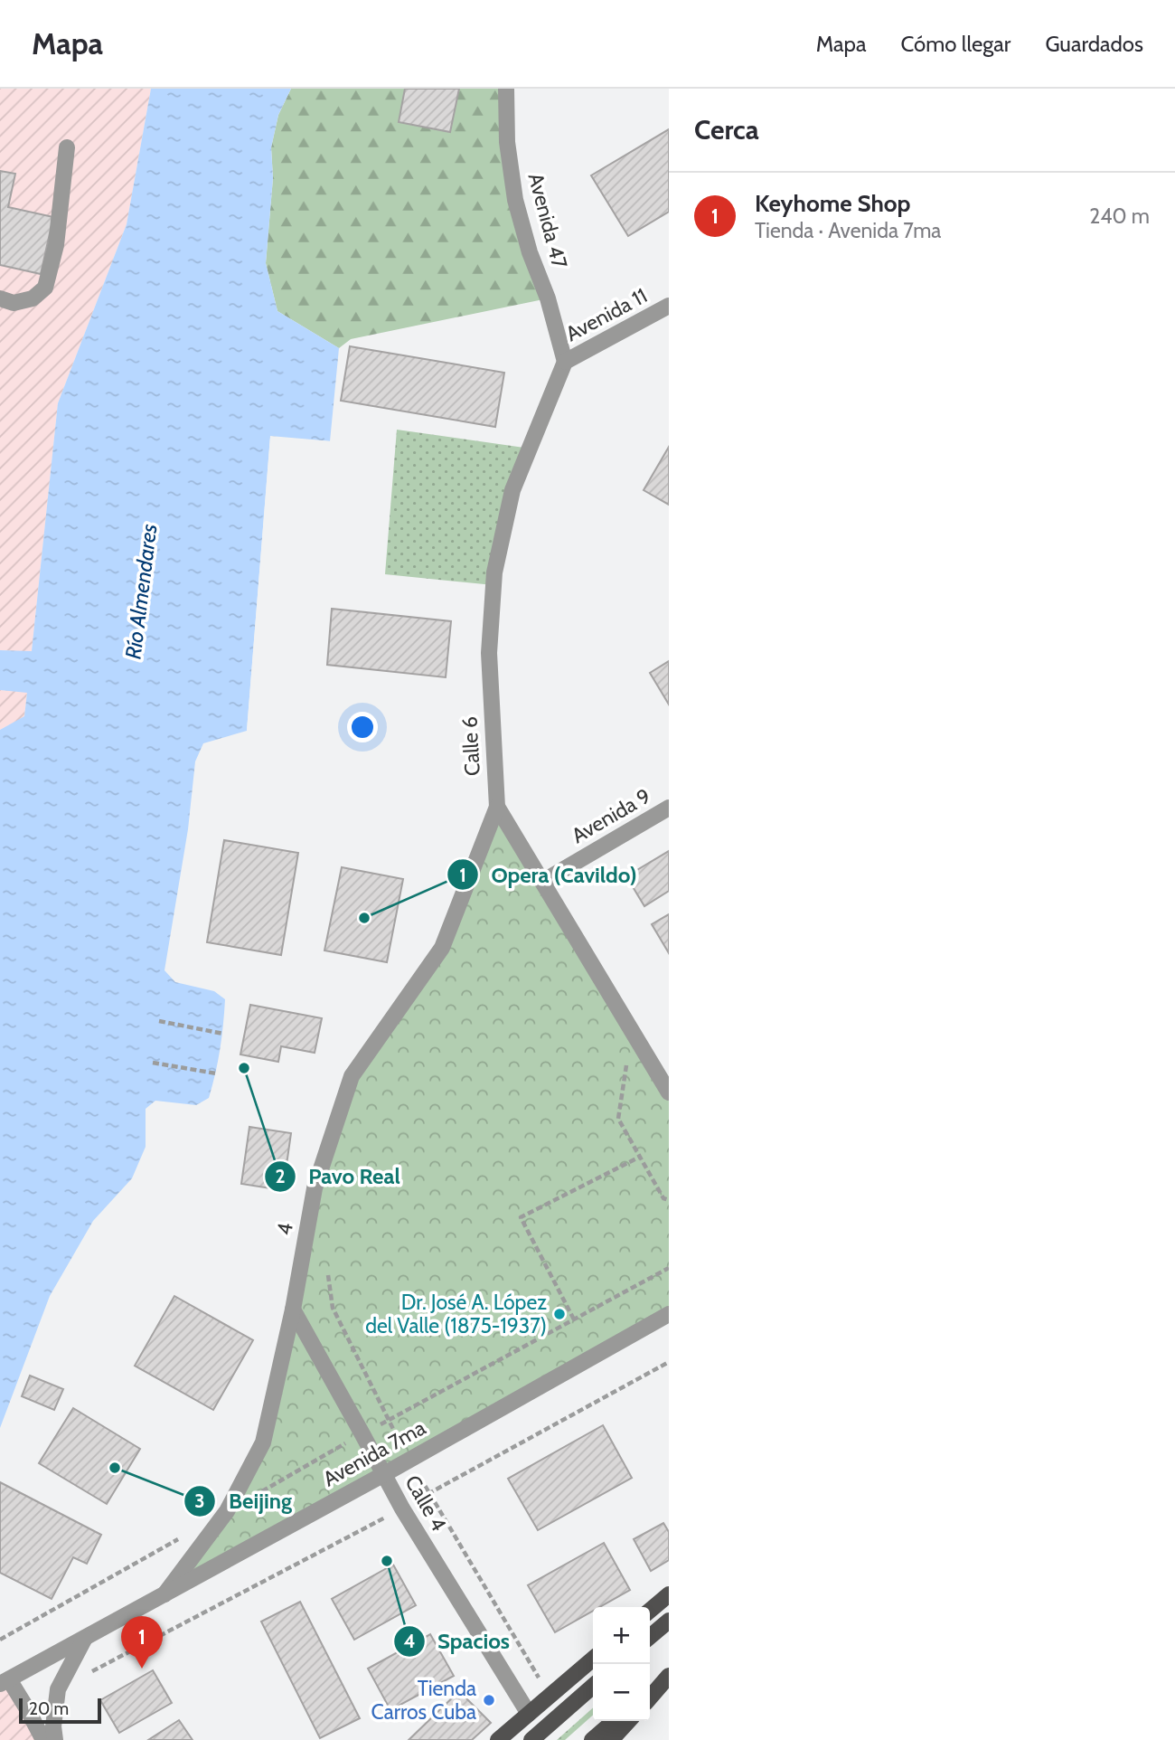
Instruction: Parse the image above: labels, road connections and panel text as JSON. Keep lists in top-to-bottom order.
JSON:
{
  "streets": {
    "street": [
      "Avenida 47",
      "Avenida 11",
      "Calle 6",
      "Avenida 9",
      "4",
      "Avenida 7ma",
      "Calle 4"
    ]
  },
  "crossings": [
    ["Avenida 47", "Avenida 11"],
    ["Avenida 47", "Calle 6"],
    ["Avenida 11", "Calle 6"],
    ["Calle 6", "Avenida 9"],
    ["Calle 6", "4"],
    ["4", "Avenida 7ma"],
    ["4", "Calle 4"],
    ["Avenida 7ma", "Calle 4"]
  ],
  "water": ["Río Almendares"],
  "places": [
    "Opera (Cavildo)",
    "Pavo Real",
    "Dr. José A. López del Valle (1875-1937)",
    "Beijing",
    "Spacios",
    "Tienda Carros Cuba"
  ],
  "scale_bar": "20 m",
  "page": {
    "header": "Mapa",
    "nav": ["Mapa", "Cómo llegar", "Guardados"],
    "heading": "Cerca",
    "list": [
      {
        "mark": "1",
        "name": "Keyhome Shop",
        "note": "Tienda · Avenida 7ma",
        "value": "240 m"
      }
    ],
    "map_buttons": ["+", "−"],
    "pins": "1",
    "scale": "20 m"
  }
}
